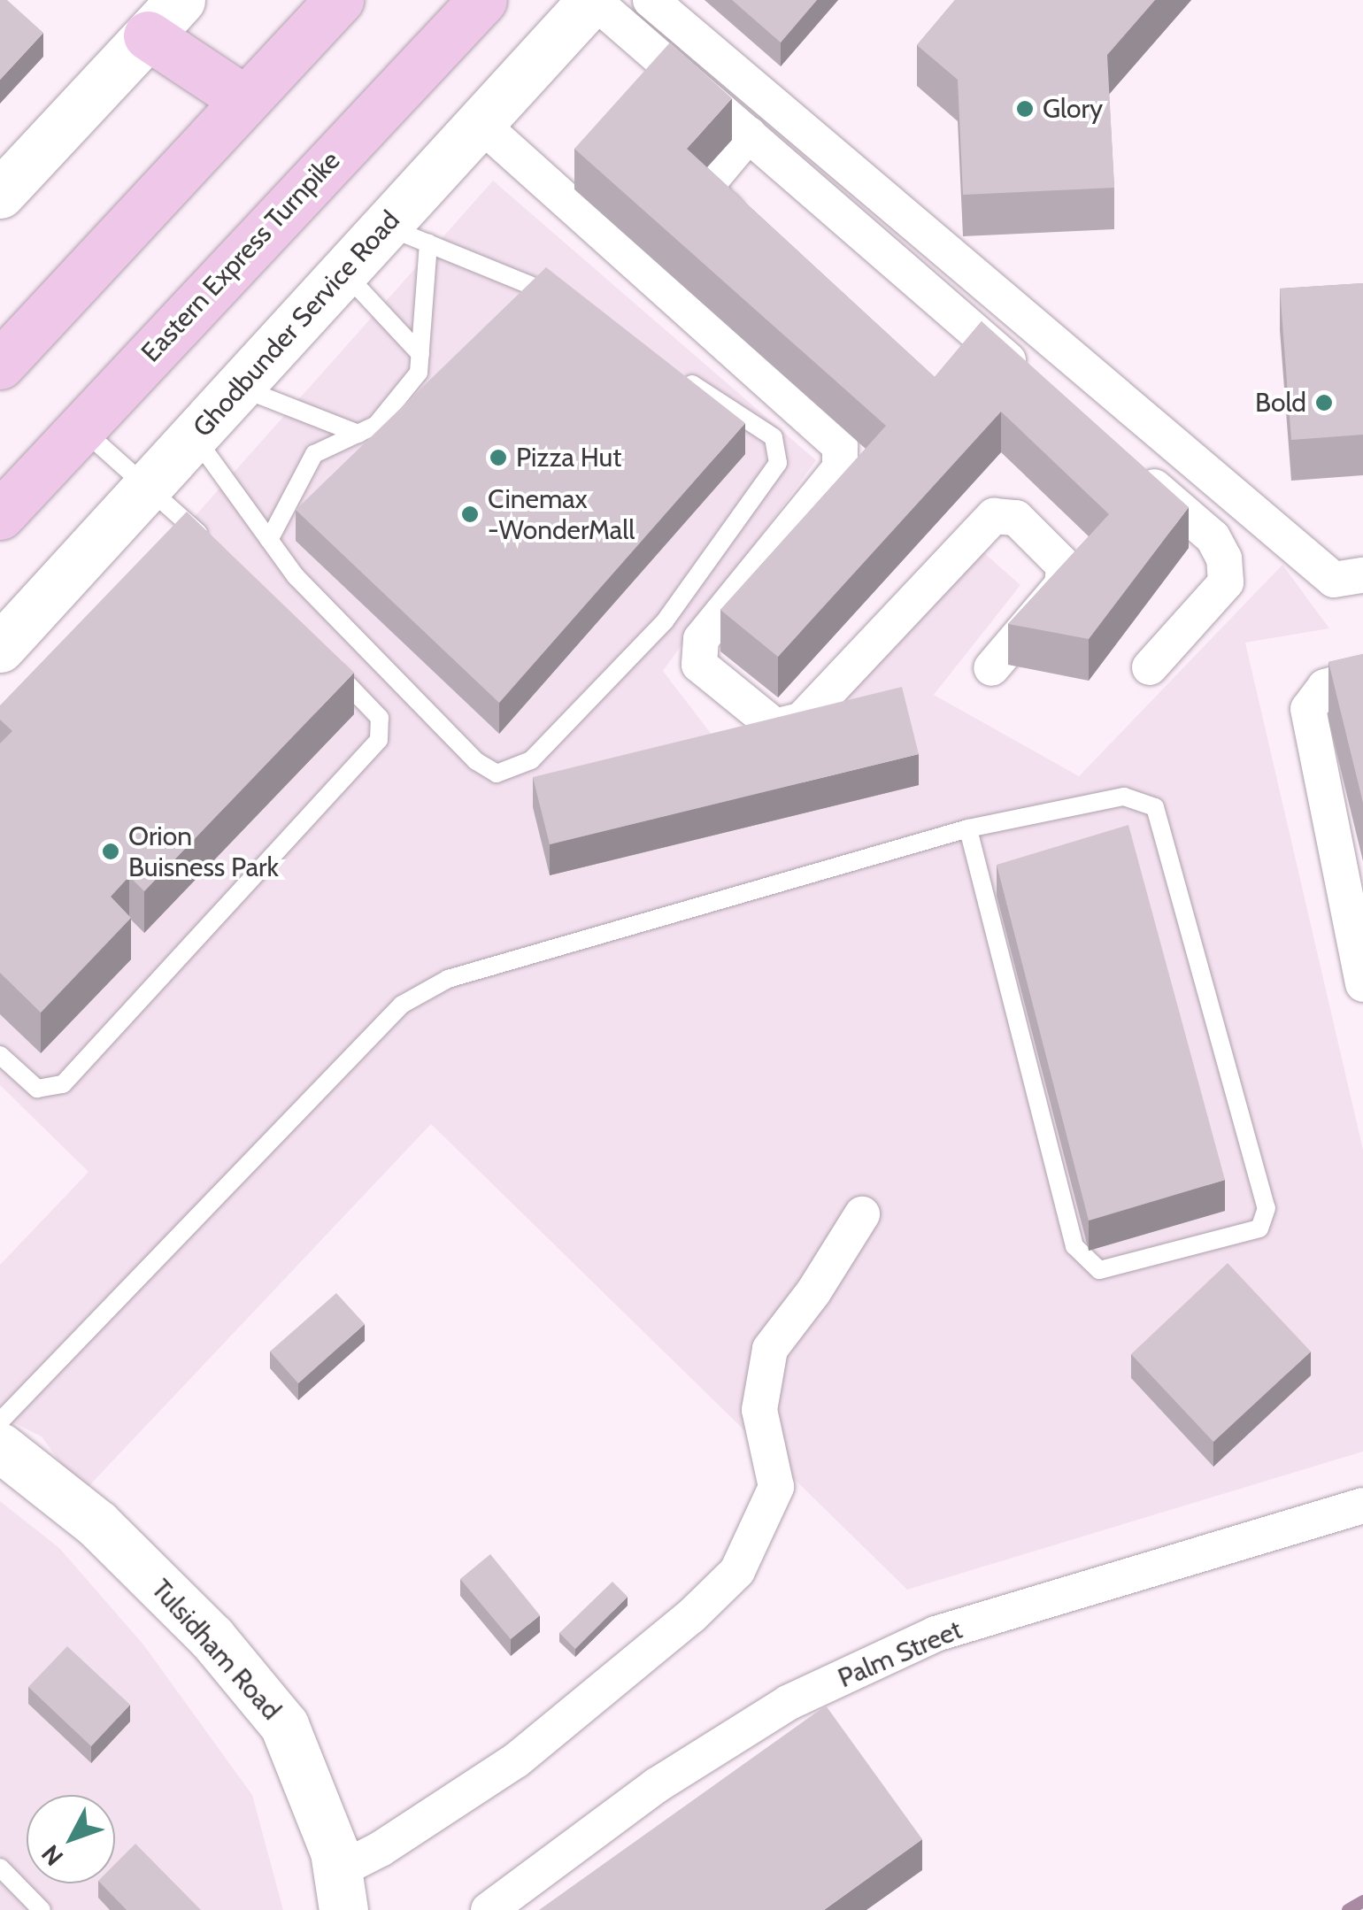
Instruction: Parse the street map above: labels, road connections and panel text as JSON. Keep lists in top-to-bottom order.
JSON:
{
  "streets": {
    "main road": ["Eastern Express Turnpike"],
    "street": ["Ghodbunder Service Road", "Tulsidham Road", "Palm Street"]
  },
  "places": [
    "Glory",
    "Bold",
    "Pizza Hut",
    "Cinemax -WonderMall",
    "Orion Buisness Park"
  ],
  "north": "bottom left"
}
